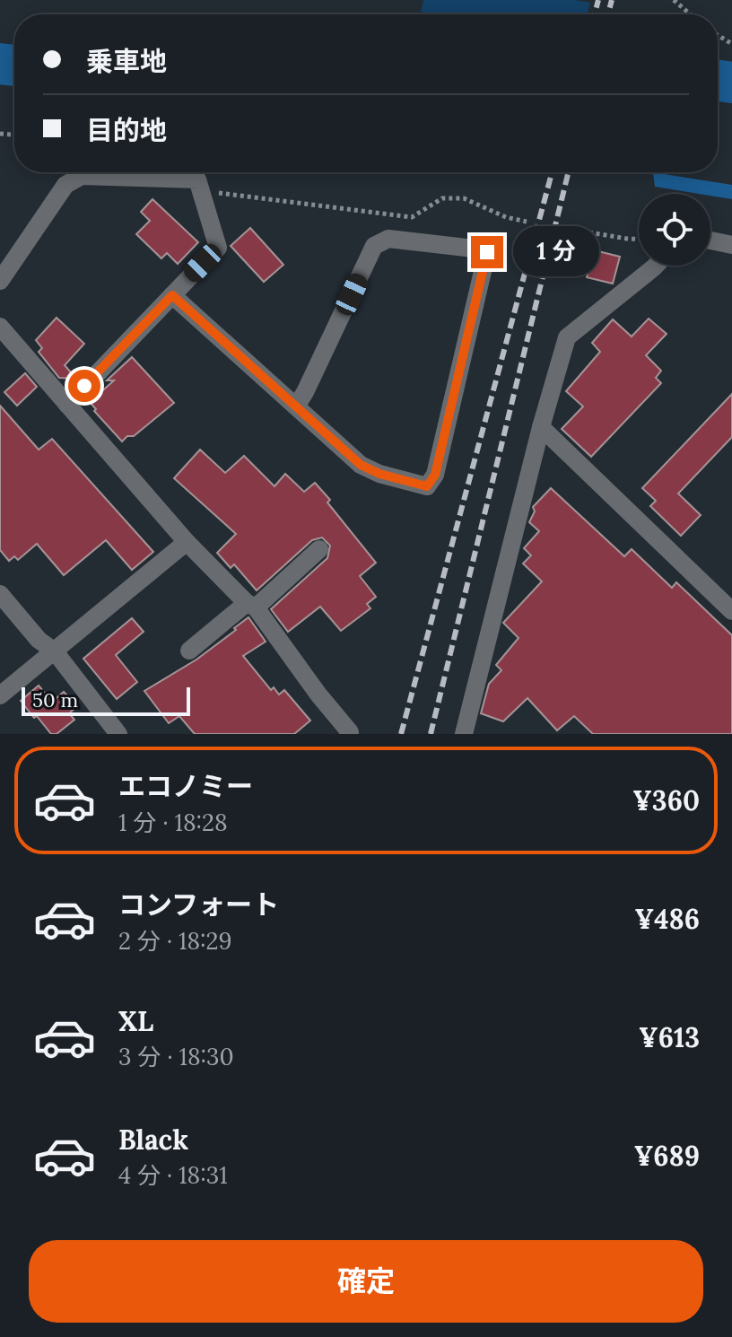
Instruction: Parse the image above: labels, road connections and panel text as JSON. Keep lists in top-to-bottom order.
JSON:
{
  "scale_bar": "50 m",
  "page": {
    "banner": ["乗車地", "目的地"],
    "bubble": "1 分",
    "scale": "50 m",
    "list": [
      {
        "name": "エコノミー",
        "note": "1 分 · 18:28",
        "value": "¥360"
      },
      {
        "name": "コンフォート",
        "note": "2 分 · 18:29",
        "value": "¥486"
      },
      {
        "name": "XL",
        "note": "3 分 · 18:30",
        "value": "¥613"
      },
      {
        "name": "Black",
        "note": "4 分 · 18:31",
        "value": "¥689"
      }
    ],
    "buttons": "確定"
  }
}
